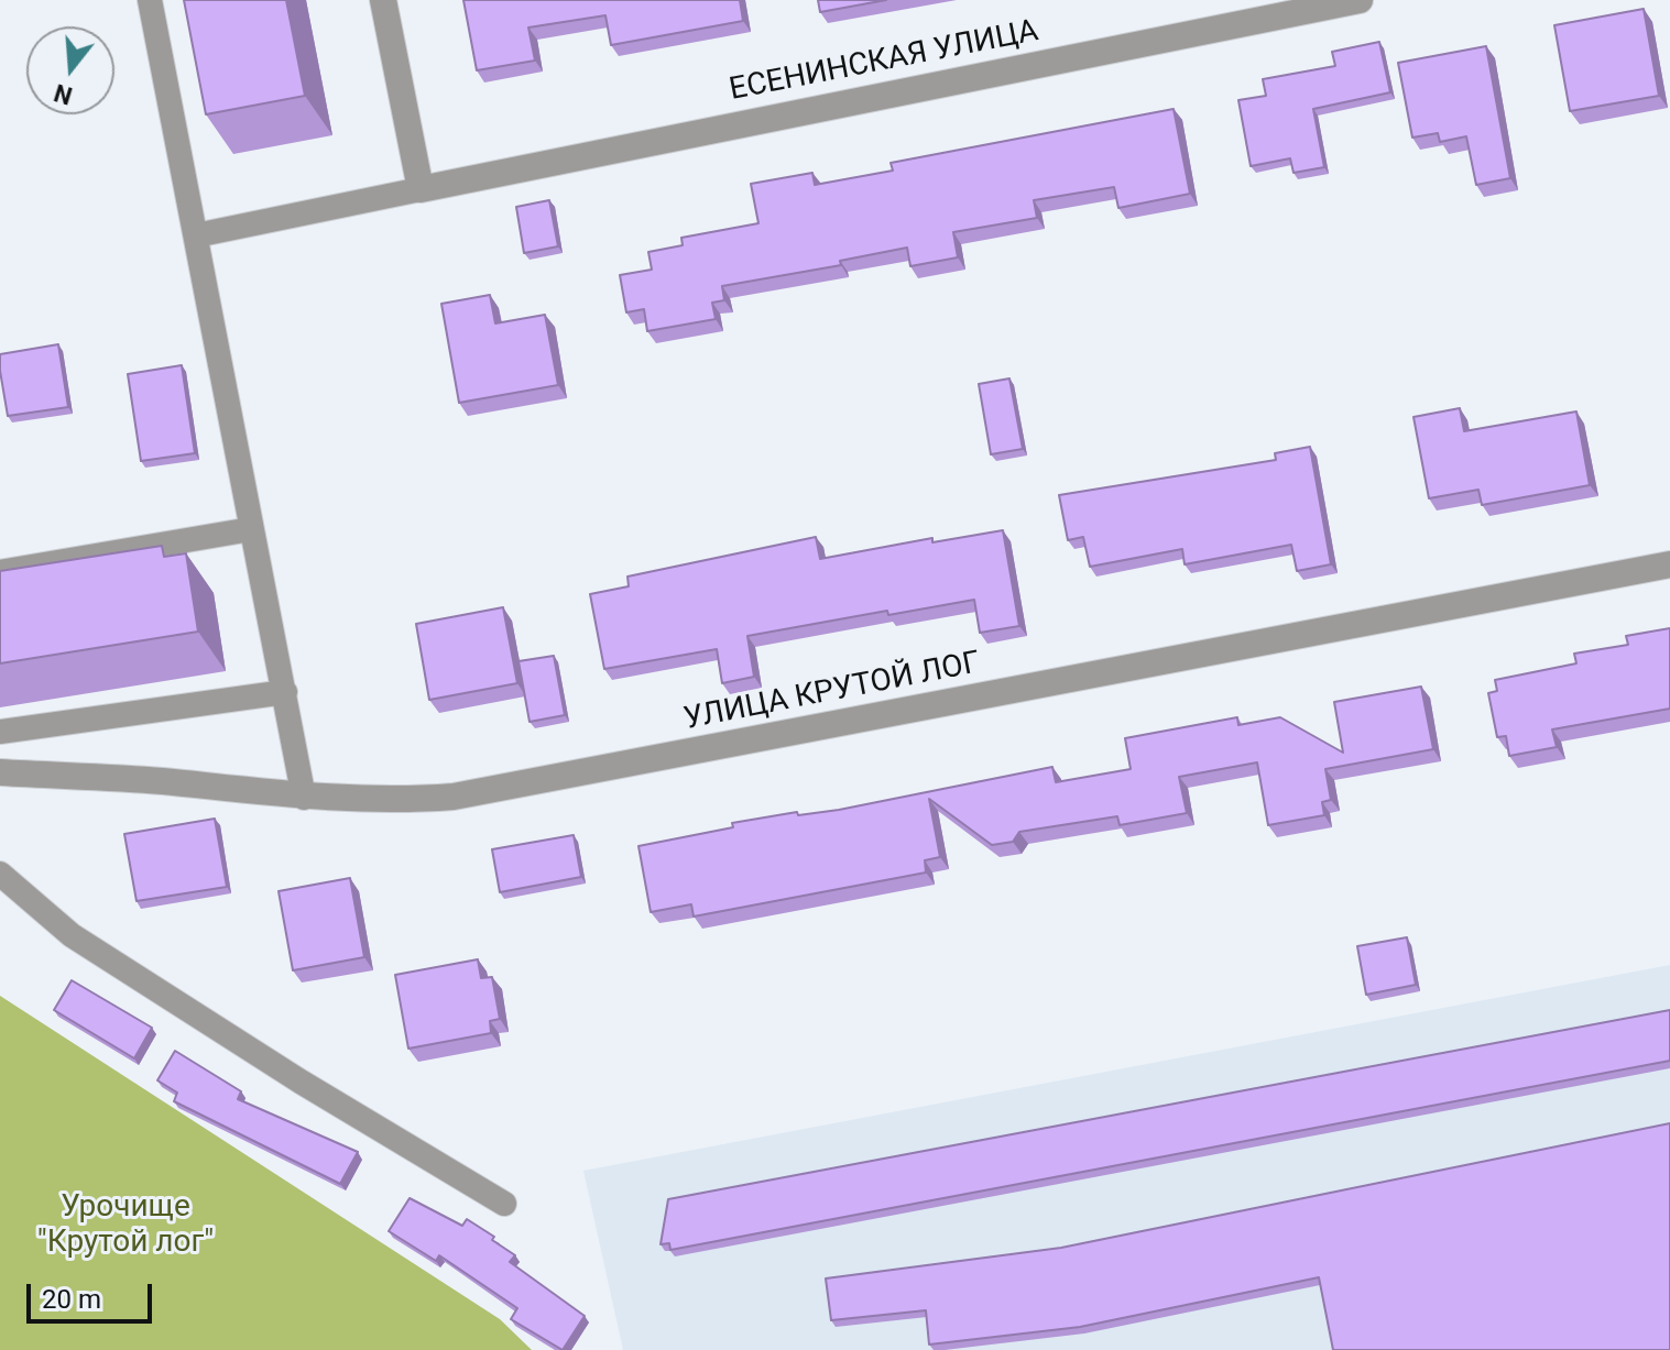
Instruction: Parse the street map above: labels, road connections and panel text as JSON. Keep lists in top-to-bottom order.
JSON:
{
  "streets": {
    "street": ["ЕСЕНИНСКАЯ УЛИЦА", "УЛИЦА КРУТОЙ ЛОГ"]
  },
  "parks": ["Урочище \"Крутой лог\""],
  "scale_bar": "20 m",
  "north": "bottom"
}
